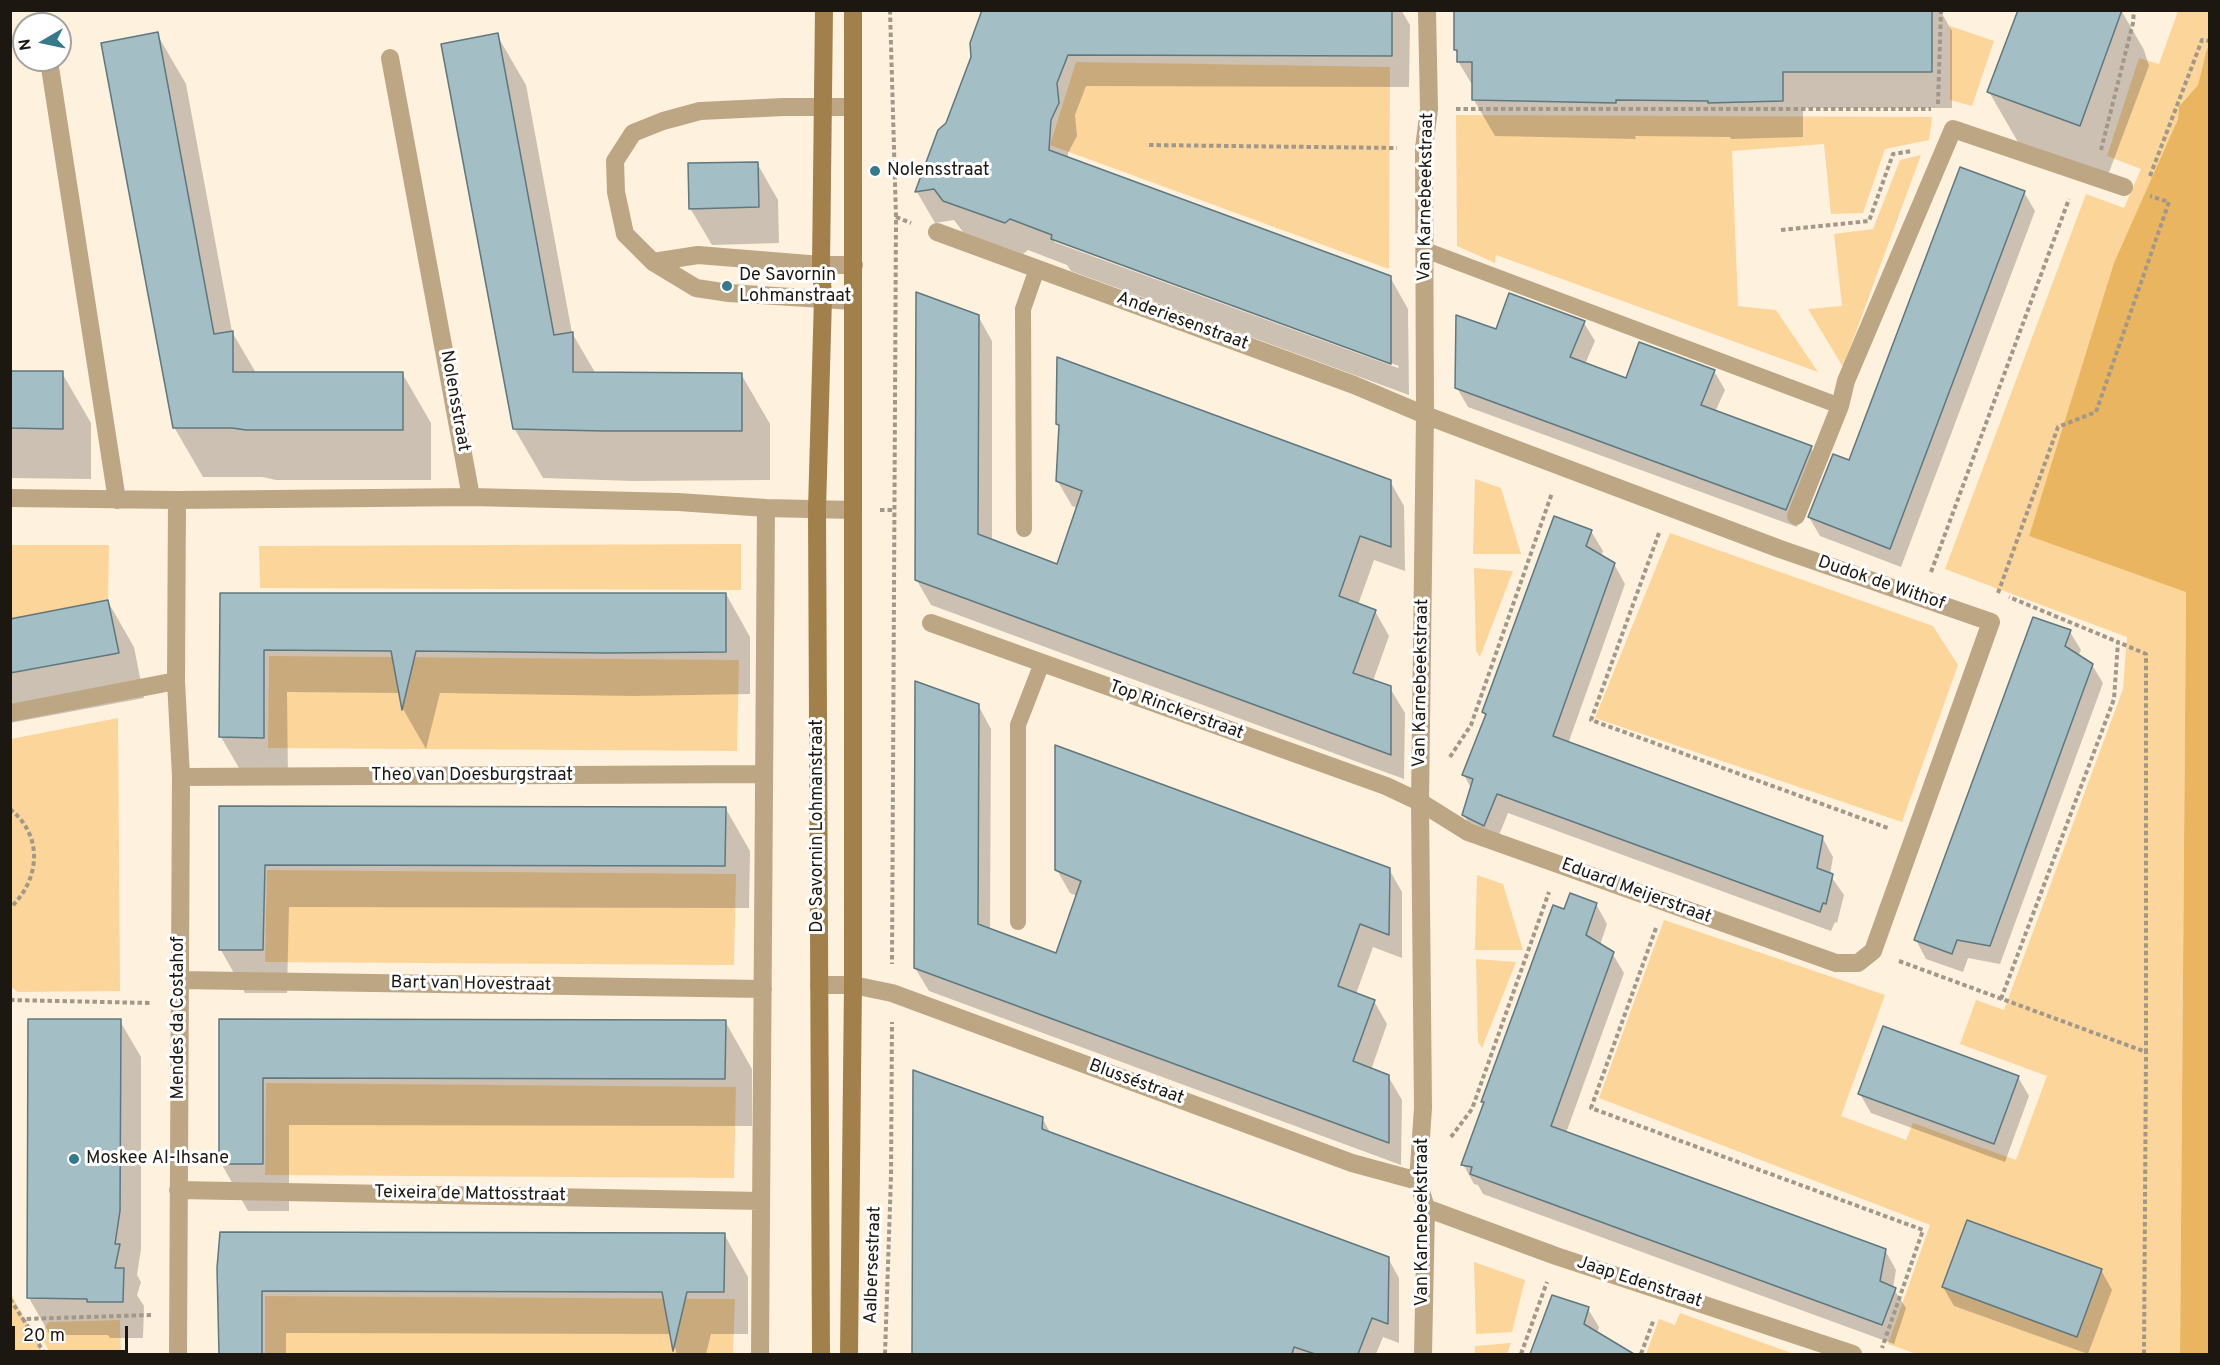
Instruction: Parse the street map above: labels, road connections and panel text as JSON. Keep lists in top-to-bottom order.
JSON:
{
  "streets": {
    "street": [
      "Van Karnebeekstraat",
      "Anderiesenstraat",
      "Nolensstraat",
      "Dudok de Withof",
      "Top Rinckerstraat",
      "Theo van Doesburgstraat",
      "De Savornin Lohmanstraat",
      "Eduard Meijerstraat",
      "Bart van Hovestraat",
      "Mendes da Costahof",
      "Blusséstraat",
      "Teixeira de Mattosstraat",
      "Jaap Edenstraat"
    ],
    "path": ["Aalbersestraat"]
  },
  "crossings": [
    ["Van Karnebeekstraat", "Anderiesenstraat"],
    ["Van Karnebeekstraat", "Dudok de Withof"],
    ["Van Karnebeekstraat", "Top Rinckerstraat"],
    ["Van Karnebeekstraat", "Eduard Meijerstraat"],
    ["Van Karnebeekstraat", "Blusséstraat"],
    ["Van Karnebeekstraat", "Jaap Edenstraat"],
    ["Anderiesenstraat", "Dudok de Withof"],
    ["Dudok de Withof", "Eduard Meijerstraat"],
    ["Top Rinckerstraat", "Eduard Meijerstraat"],
    ["Theo van Doesburgstraat", "Mendes da Costahof"],
    ["De Savornin Lohmanstraat", "Blusséstraat"],
    ["Bart van Hovestraat", "Mendes da Costahof"],
    ["Mendes da Costahof", "Teixeira de Mattosstraat"],
    ["Blusséstraat", "Aalbersestraat"]
  ],
  "places": ["Nolensstraat", "De Savornin Lohmanstraat", "Moskee Al-Ihsane"],
  "scale_bar": "20 m",
  "north": "left"
}
